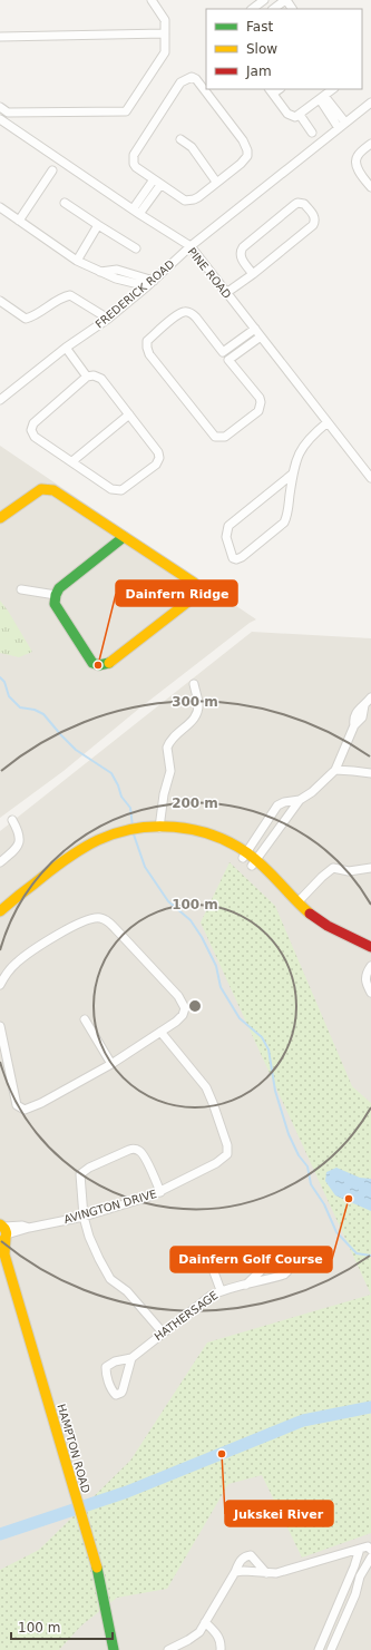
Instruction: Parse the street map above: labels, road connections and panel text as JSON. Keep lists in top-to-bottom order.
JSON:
{
  "streets": {
    "street": [
      "PINE ROAD",
      "FREDERICK ROAD",
      "AVINGTON DRIVE",
      "HATHERSAGE",
      "HAMPTON ROAD"
    ]
  },
  "crossings": [
    ["PINE ROAD", "FREDERICK ROAD"],
    ["AVINGTON DRIVE", "HAMPTON ROAD"]
  ],
  "places": ["Dainfern Ridge", "Dainfern Golf Course", "Jukskei River"],
  "legend": ["Fast", "Slow", "Jam"],
  "scale_bar": "100 m",
  "rings": ["300 m", "200 m", "100 m"]
}
